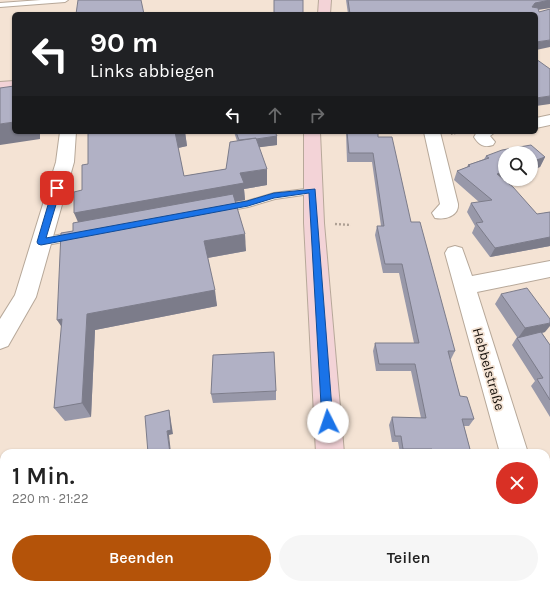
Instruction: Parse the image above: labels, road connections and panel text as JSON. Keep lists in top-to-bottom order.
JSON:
{
  "streets": {
    "street": ["Hebbelstraße"]
  },
  "page": {
    "turn": ["90 m", "Links abbiegen"],
    "heading": ["1 Min.", "220 m · 21:22"],
    "buttons": ["Beenden", "Teilen"]
  }
}
